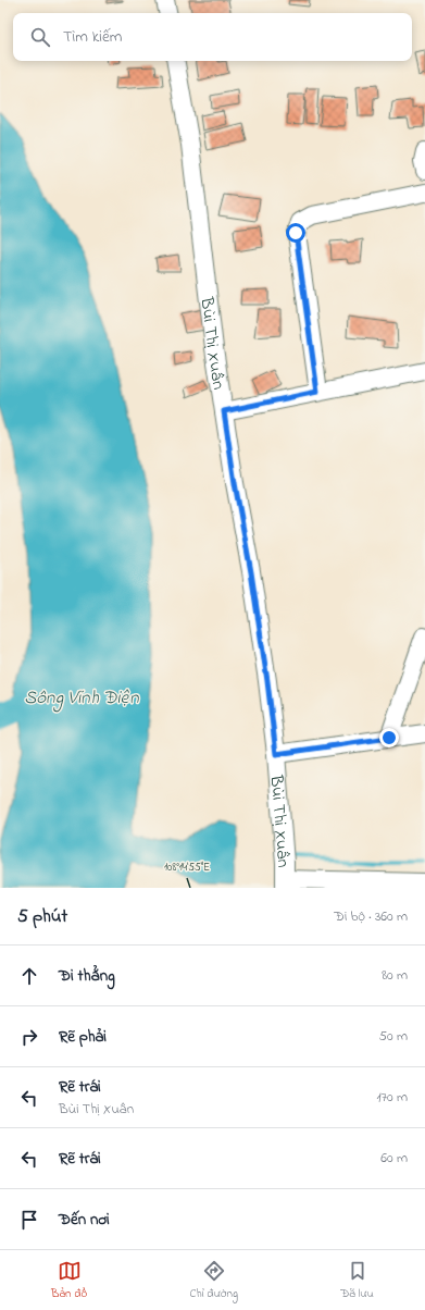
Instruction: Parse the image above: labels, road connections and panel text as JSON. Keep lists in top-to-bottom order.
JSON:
{
  "streets": {
    "street": ["Bùi Thị Xuân"]
  },
  "water": ["Sông Vĩnh Điện"],
  "page": {
    "search": "Tìm kiếm",
    "heading": ["5 phút", "Đi bộ · 360 m"],
    "list": [
      ["Đi thẳng", "80 m"],
      ["Rẽ phải", "50 m"],
      ["Rẽ trái", "Bùi Thị Xuân", "170 m"],
      ["Rẽ trái", "60 m"],
      "Đến nơi"
    ],
    "nav": ["Bản đồ", "Chỉ đường", "Đã lưu"]
  },
  "coordinates": ["108°14'55\"E"]
}
